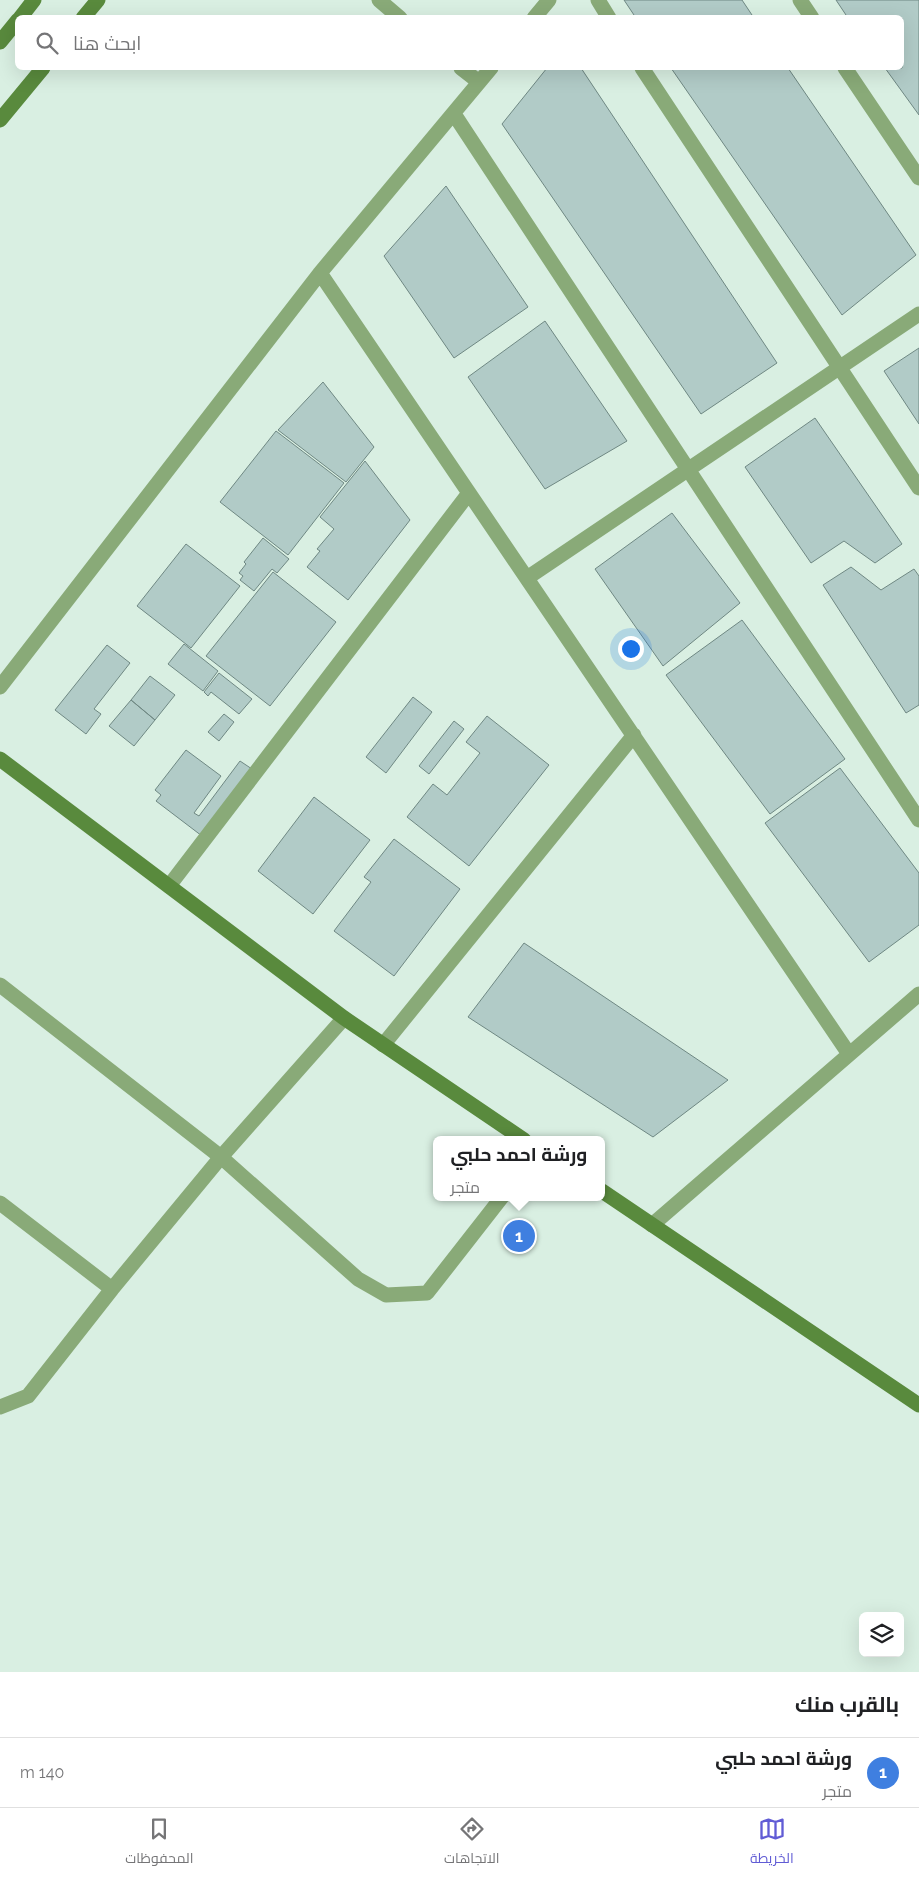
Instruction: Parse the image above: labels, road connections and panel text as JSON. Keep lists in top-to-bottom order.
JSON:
{
  "page": {
    "search": "ابحث هنا",
    "popup": ["ورشة احمد حلبي", "متجر"],
    "pins": "1",
    "heading": "بالقرب منك",
    "list": [
      {
        "mark": "1",
        "name": "ورشة احمد حلبي",
        "note": "متجر",
        "value": "140 m"
      }
    ],
    "nav": ["الخريطة", "الاتجاهات", "المحفوظات"]
  }
}
